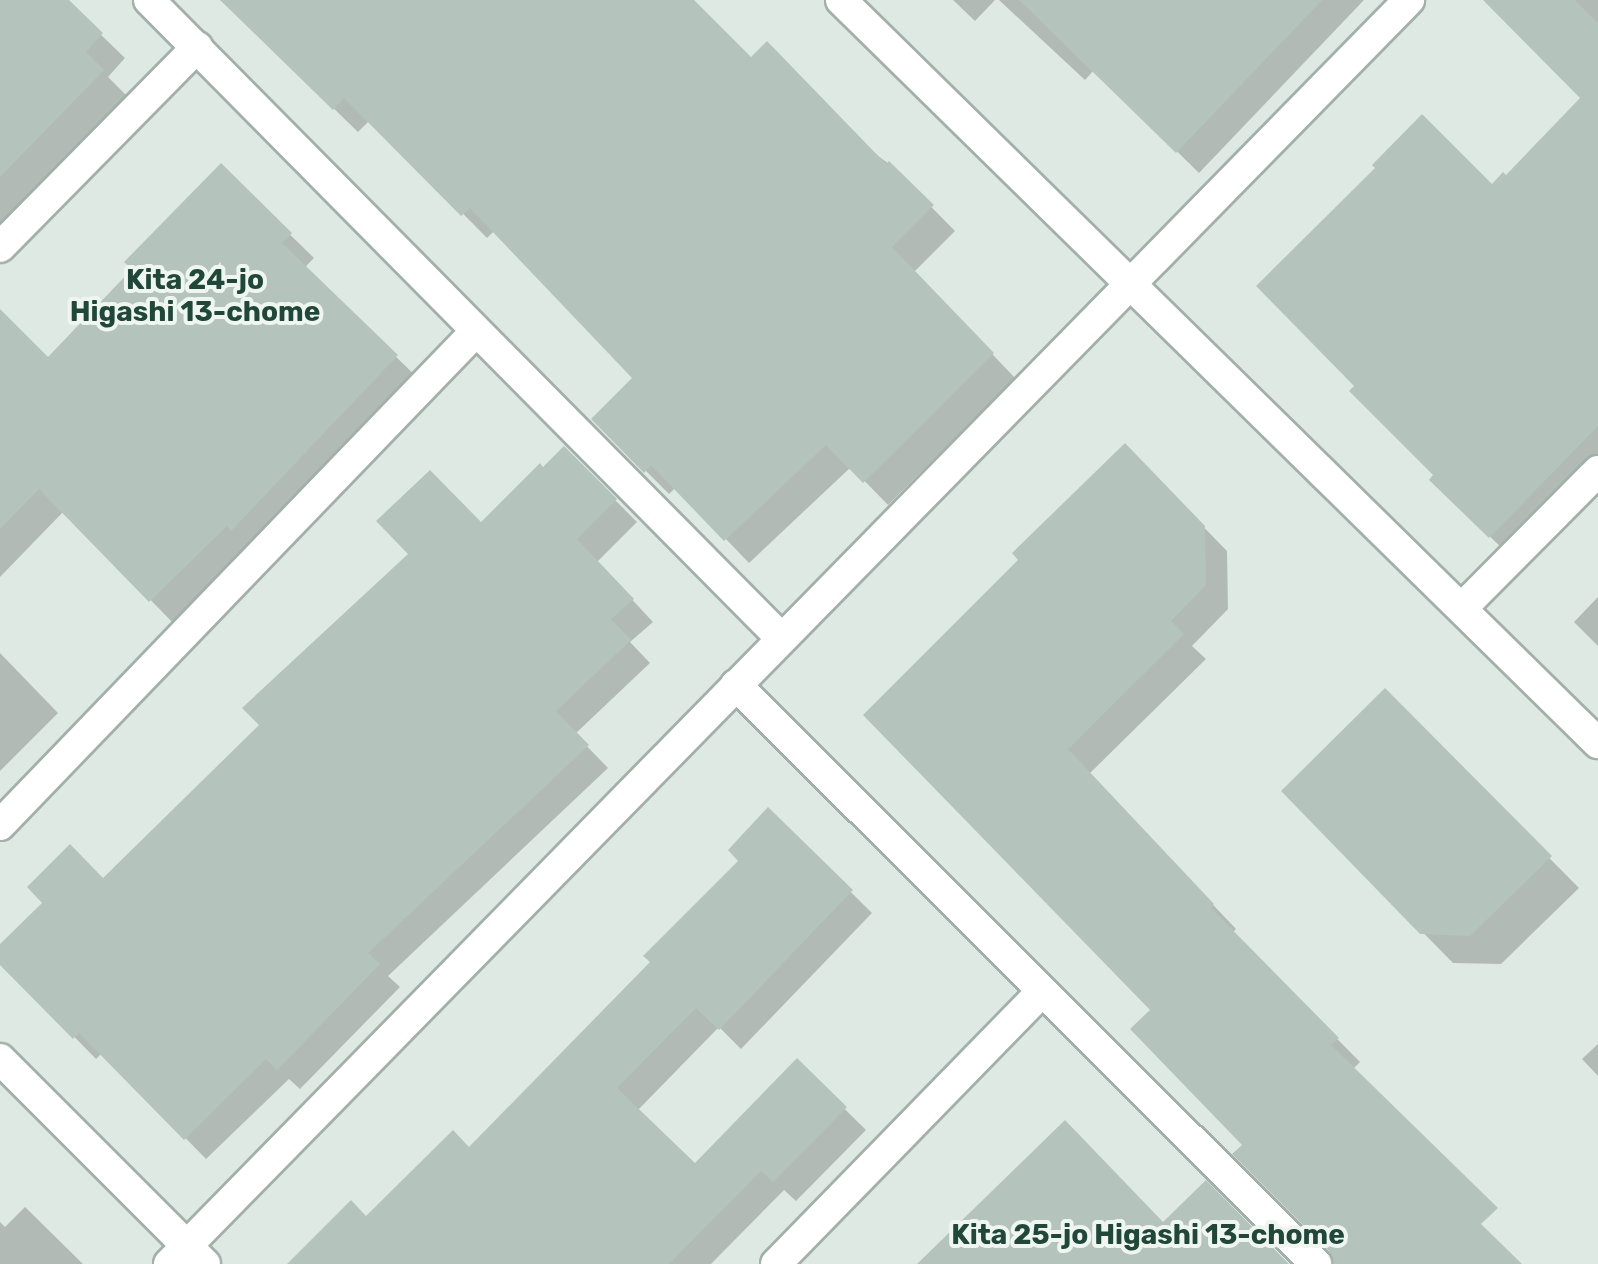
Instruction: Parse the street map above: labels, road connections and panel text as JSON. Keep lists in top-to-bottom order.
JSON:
{
  "districts": ["Kita 24-jo Higashi 13-chome", "Kita 25-jo Higashi 13-chome"]
}
